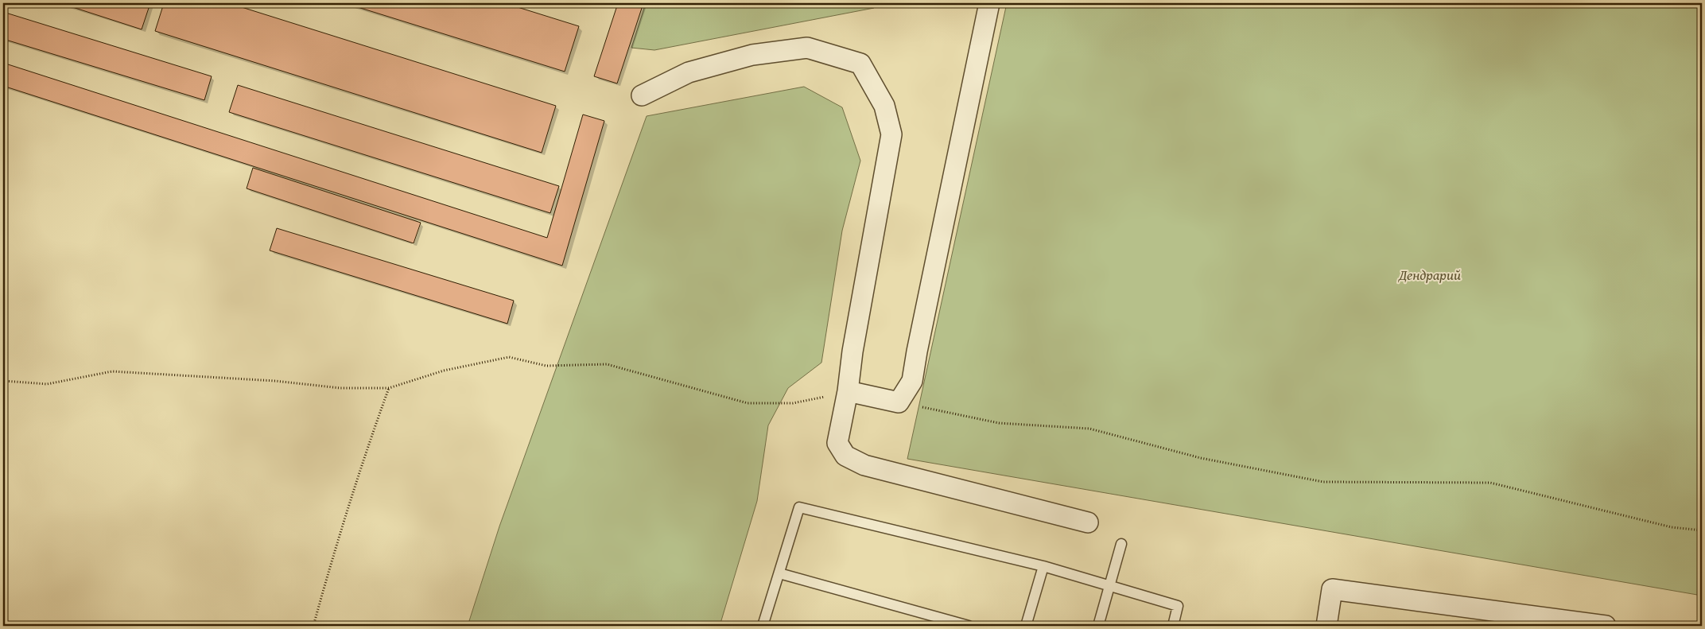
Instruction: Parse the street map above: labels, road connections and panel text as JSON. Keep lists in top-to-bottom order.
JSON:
{
  "parks": ["Дендрарий"]
}
